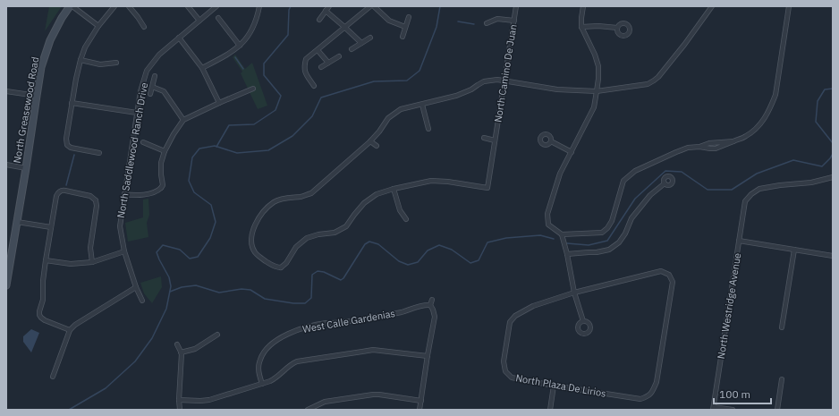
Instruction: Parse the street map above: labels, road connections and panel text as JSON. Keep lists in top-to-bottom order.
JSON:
{
  "streets": {
    "street": [
      "North Camino De Juan",
      "North Greasewood Road",
      "North Saddlewood Ranch Drive",
      "North Westridge Avenue",
      "West Calle Gardenias",
      "North Plaza De Lirios"
    ]
  },
  "scale_bar": "100 m"
}
